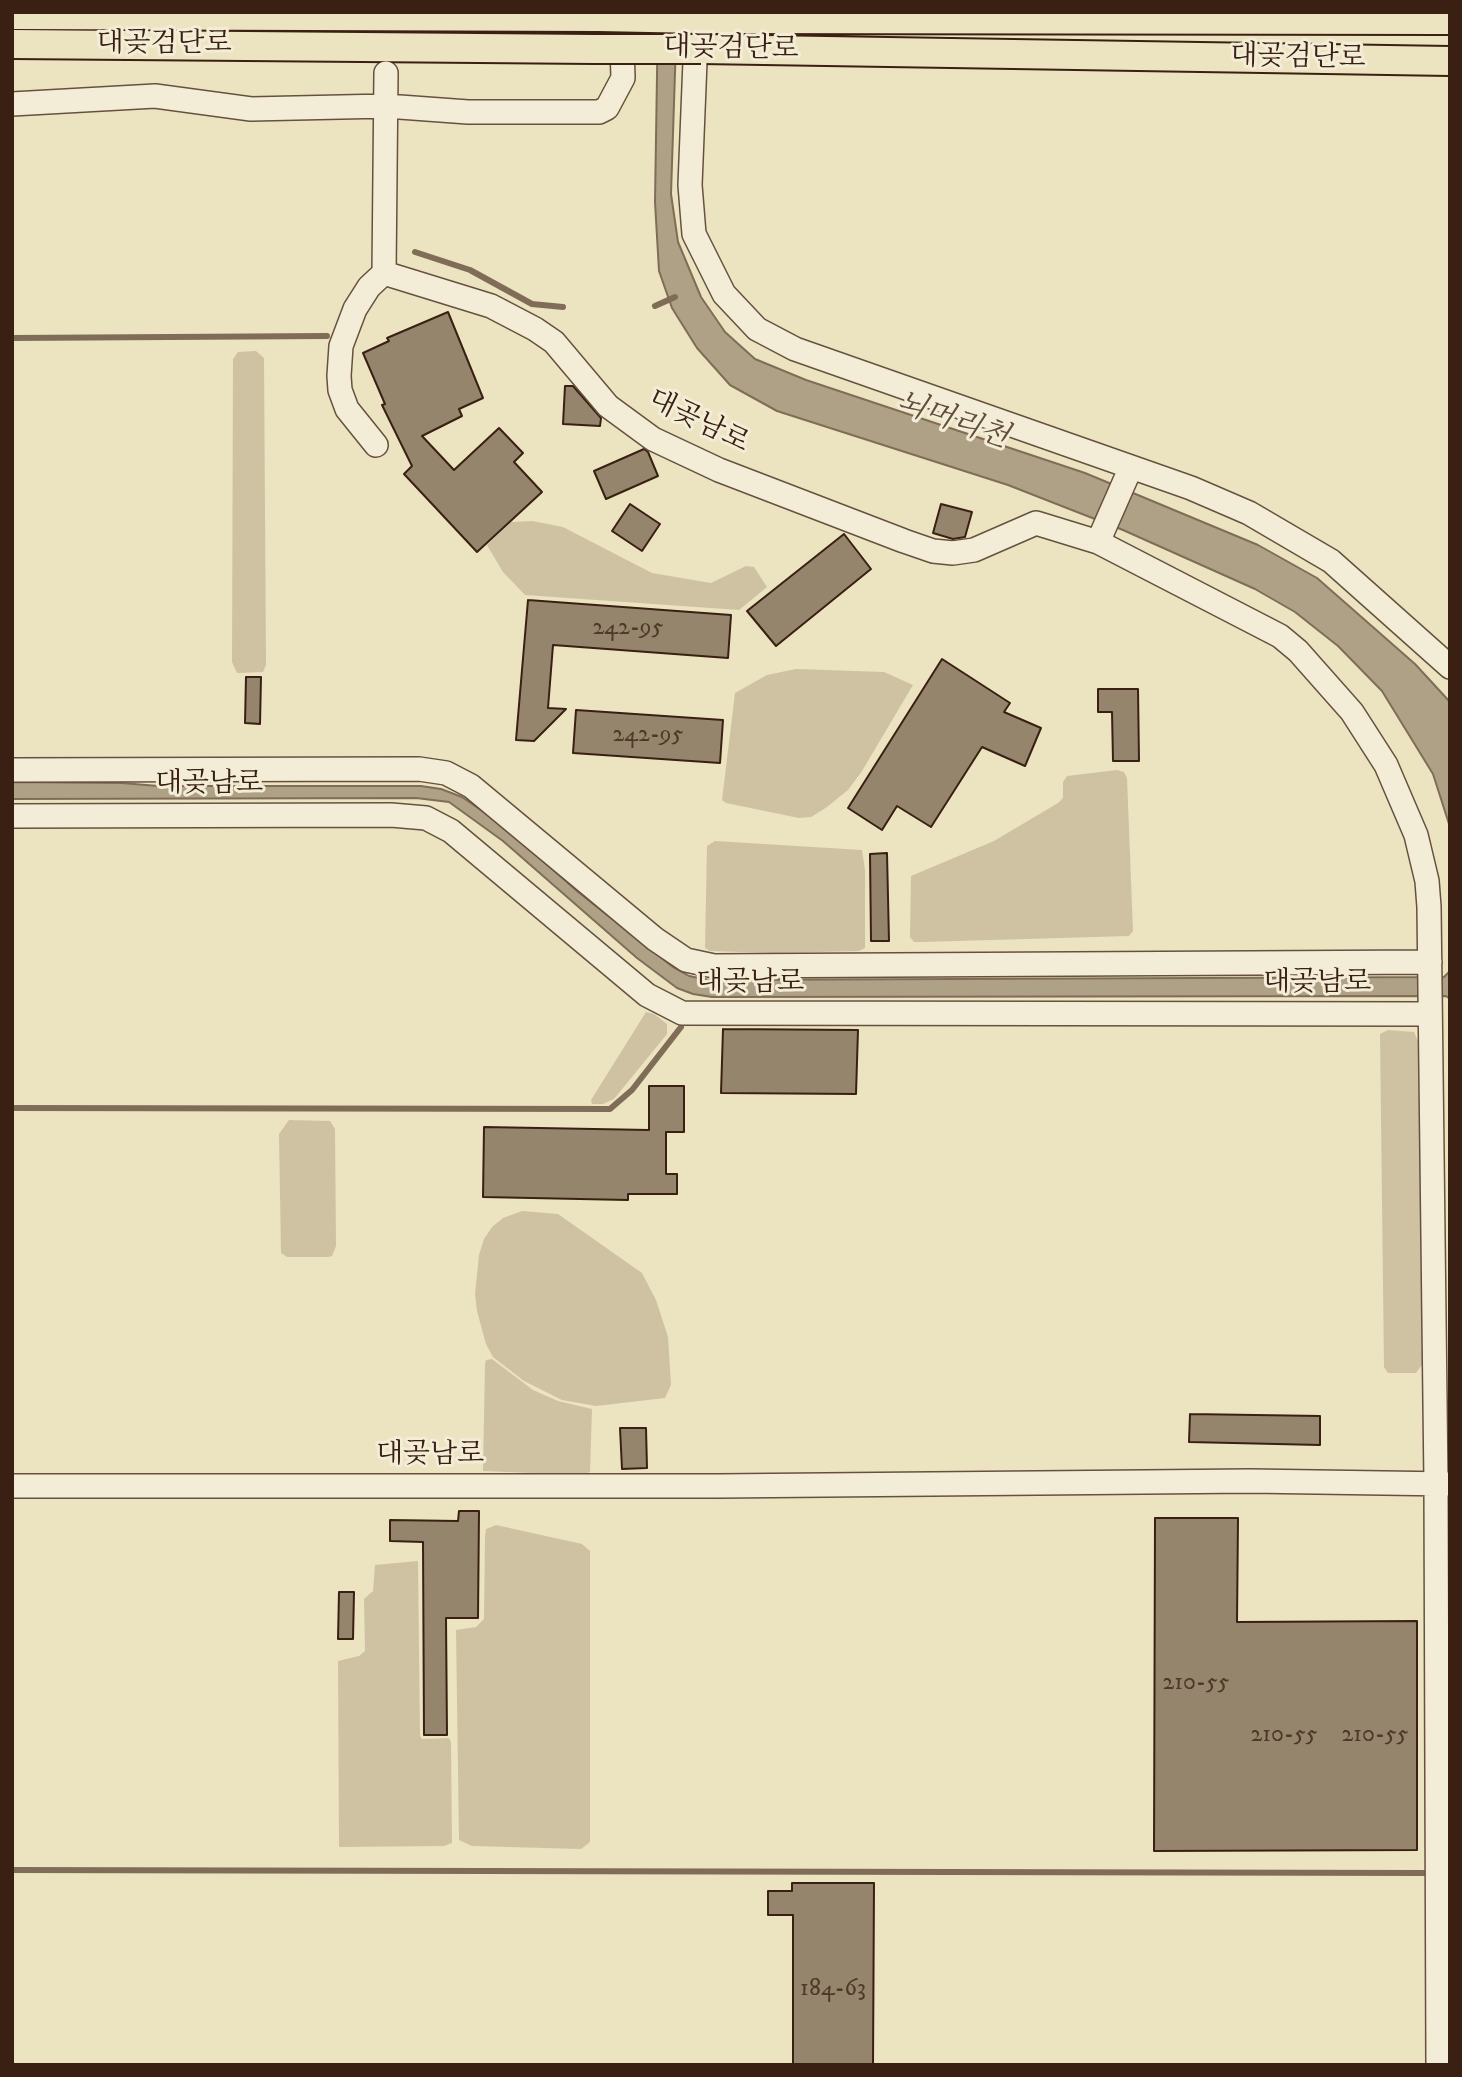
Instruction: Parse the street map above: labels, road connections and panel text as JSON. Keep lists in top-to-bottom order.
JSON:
{
  "streets": {
    "main road": ["대곶검단로"],
    "lane": ["대곶남로"]
  },
  "water": ["뇌머리천"],
  "house_numbers": [
    "242-95",
    "242-95",
    "210-55",
    "210-55",
    "210-55",
    "184-63"
  ]
}
